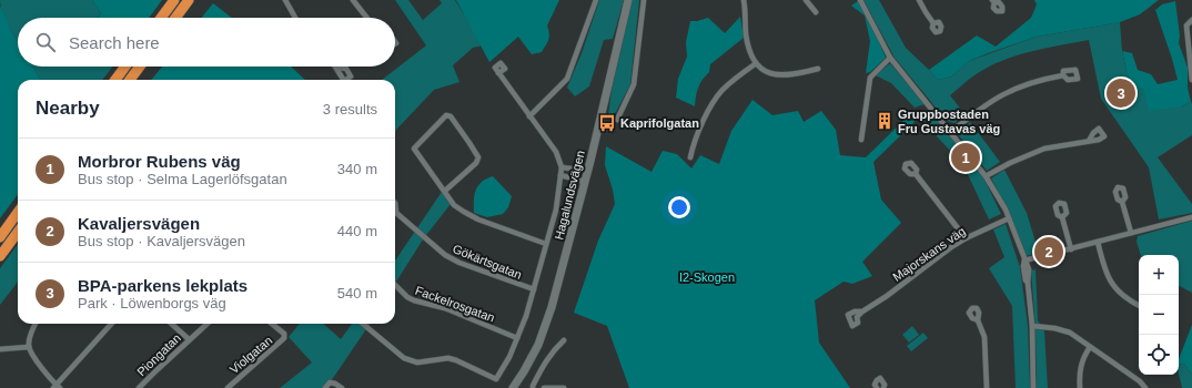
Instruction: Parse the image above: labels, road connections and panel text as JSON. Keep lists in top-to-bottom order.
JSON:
{
  "streets": {
    "street": [
      "Hagalundsvägen",
      "Majorskans väg",
      "Gökärtsgatan",
      "Fackelrosgatan",
      "Piongatan",
      "Violgatan"
    ]
  },
  "parks": ["I2-Skogen"],
  "places": {
    "building": ["Gruppbostaden Fru Gustavas väg"],
    "bus stop": ["Kaprifolgatan"]
  },
  "page": {
    "search": "Search here",
    "pins": ["3", "1", "2"],
    "heading": ["Nearby", "3 results"],
    "list": [
      {
        "mark": "1",
        "name": "Morbror Rubens väg",
        "note": "Bus stop · Selma Lagerlöfsgatan",
        "value": "340 m"
      },
      {
        "mark": "2",
        "name": "Kavaljersvägen",
        "note": "Bus stop · Kavaljersvägen",
        "value": "440 m"
      },
      {
        "mark": "3",
        "name": "BPA-parkens lekplats",
        "note": "Park · Löwenborgs väg",
        "value": "540 m"
      }
    ],
    "map_buttons": ["+", "−"]
  }
}
